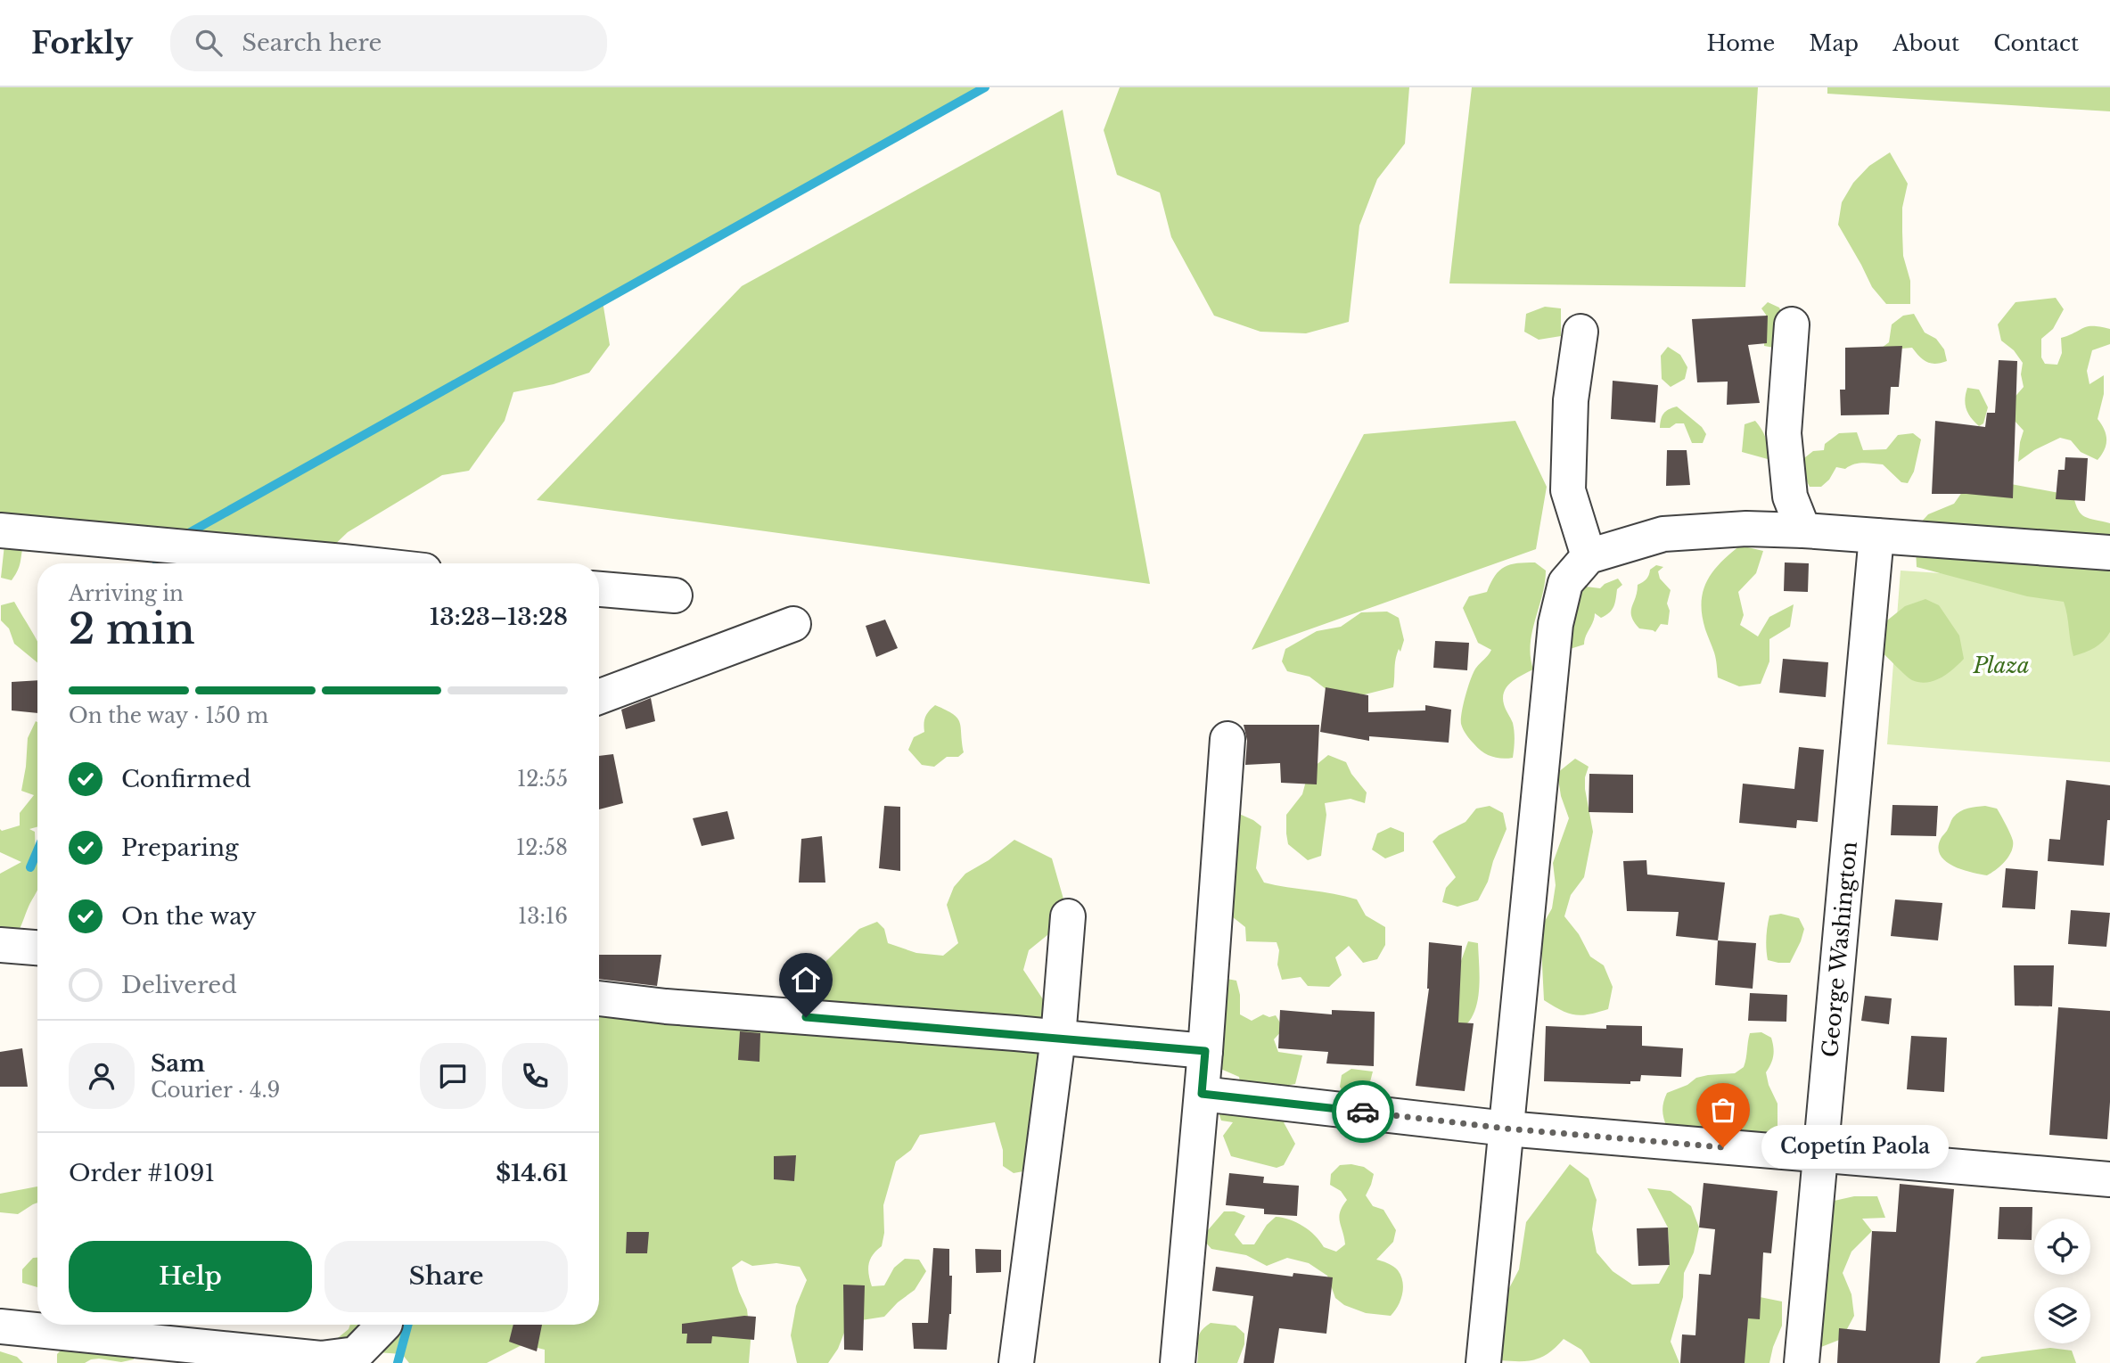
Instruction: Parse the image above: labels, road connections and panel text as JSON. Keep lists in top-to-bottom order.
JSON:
{
  "streets": {
    "street": ["George Washington"]
  },
  "parks": ["Plaza"],
  "places": ["Copetín Paola"],
  "page": {
    "header": "Forkly",
    "search": "Search here",
    "nav": [
      "Home",
      "Map",
      "About",
      "Contact"
    ],
    "heading": ["2 min", "Arriving in", "13:23–13:28"],
    "panel": [
      "Sam",
      "Courier · 4.9",
      "Order #1091",
      "$14.61"
    ],
    "bar": "On the way · 150 m",
    "list": [
      ["Confirmed", "12:55"],
      ["Preparing", "12:58"],
      ["On the way", "13:16"],
      "Delivered"
    ],
    "bubble": "Copetín Paola",
    "buttons": ["Help", "Share"]
  }
}
